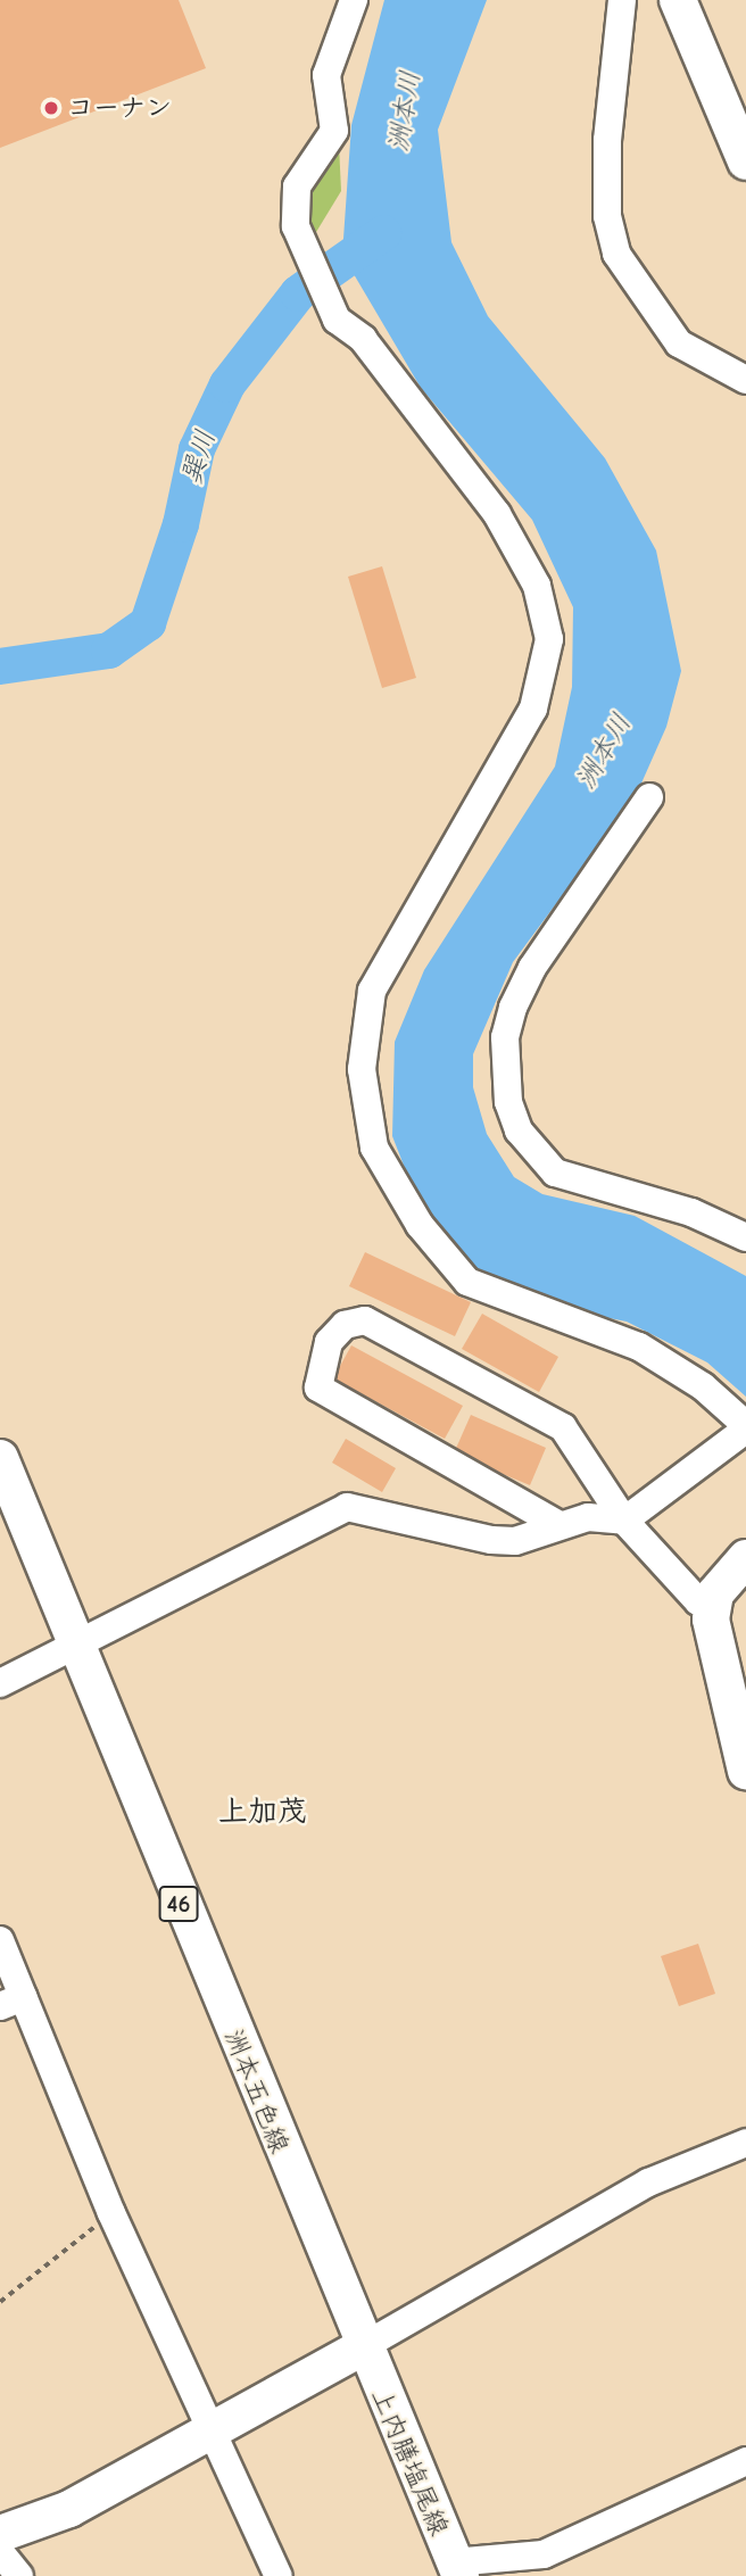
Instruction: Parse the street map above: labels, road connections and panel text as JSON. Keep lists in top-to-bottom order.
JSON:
{
  "streets": {
    "main road": ["46", "洲本五色線", "上内膳塩尾線"]
  },
  "crossings": [
    ["洲本五色線", "上内膳塩尾線"]
  ],
  "districts": ["上加茂"],
  "water": ["洲本川", "巽川"],
  "places": ["コーナン"]
}
